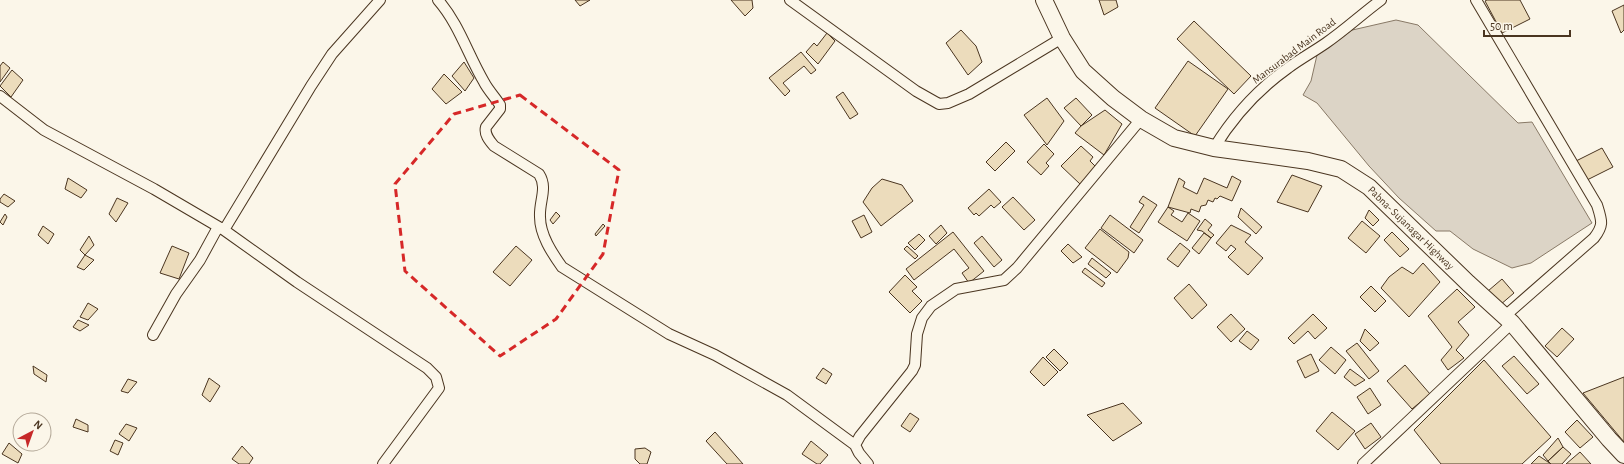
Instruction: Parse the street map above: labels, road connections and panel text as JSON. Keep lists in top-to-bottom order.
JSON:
{
  "streets": {
    "main road": ["Pabna- Sujanagar Highway"],
    "street": ["Mansurabad Main Road"]
  },
  "crossings": [
    ["Mansurabad Main Road", "Pabna- Sujanagar Highway"]
  ],
  "scale_bar": "50 m",
  "north": "top right"
}
